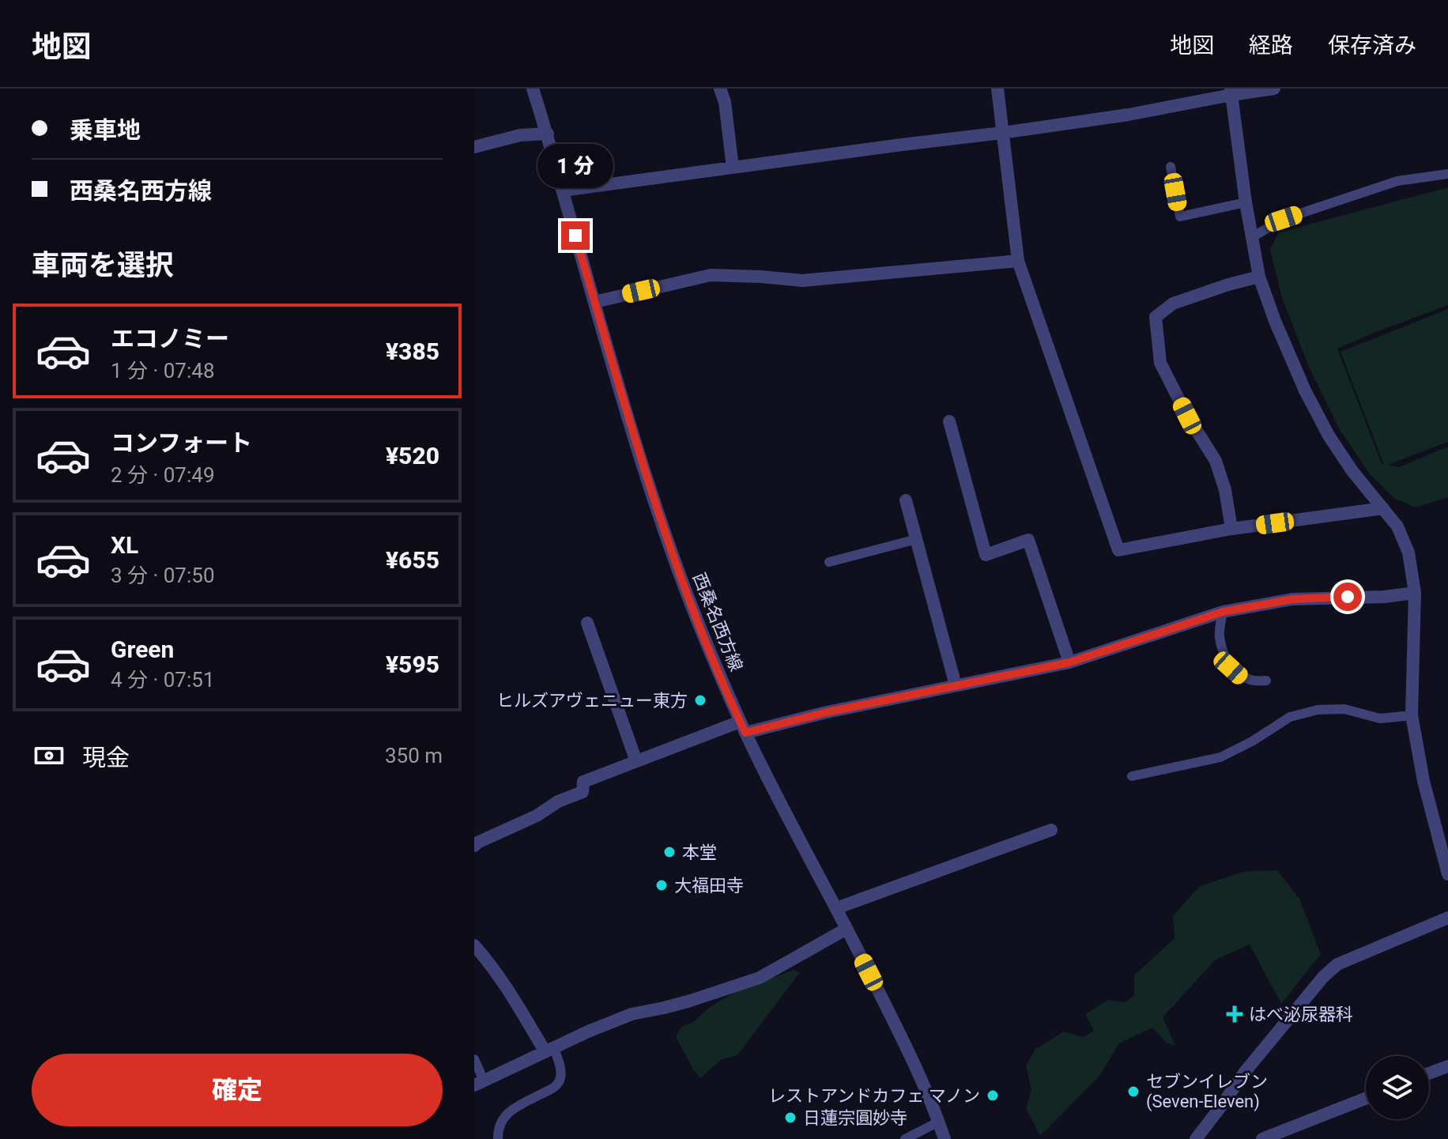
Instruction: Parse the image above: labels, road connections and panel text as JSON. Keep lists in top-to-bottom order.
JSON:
{
  "streets": {
    "street": ["西桑名西方線"]
  },
  "places": {
    "other": [
      "ヒルズアヴェニュー東方",
      "本堂",
      "大福田寺",
      "セブンイレブン (Seven-Eleven)",
      "レストアンドカフェ マノン",
      "日蓮宗圓妙寺"
    ],
    "health": ["はべ泌尿器科"]
  },
  "page": {
    "header": "地図",
    "nav": ["地図", "経路", "保存済み"],
    "banner": ["乗車地", "西桑名西方線"],
    "bubble": "1 分",
    "heading": "車両を選択",
    "list": [
      {
        "name": "エコノミー",
        "note": "1 分 · 07:48",
        "value": "¥385"
      },
      {
        "name": "コンフォート",
        "note": "2 分 · 07:49",
        "value": "¥520"
      },
      {
        "name": "XL",
        "note": "3 分 · 07:50",
        "value": "¥655"
      },
      {
        "name": "Green",
        "note": "4 分 · 07:51",
        "value": "¥595"
      }
    ],
    "pay": ["現金", "350 m"],
    "buttons": "確定"
  }
}
